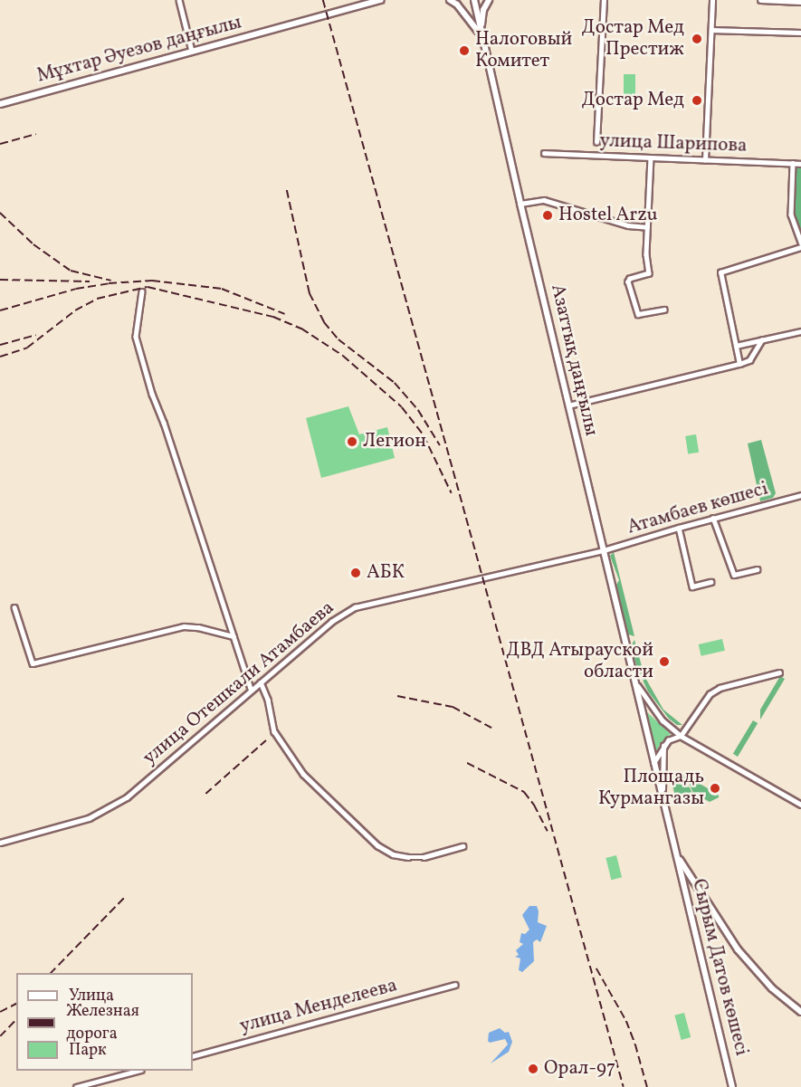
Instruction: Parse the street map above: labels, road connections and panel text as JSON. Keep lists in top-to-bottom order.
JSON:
{
  "streets": {
    "main road": ["Мұхтар Әуезов даңғылы", "Азаттық даңғылы", "Сырым Датов көшесі"],
    "street": [
      "улица Шарипова",
      "Атамбаев көшесі",
      "улица Отешкали Атамбаева",
      "улица Менделеева"
    ]
  },
  "crossings": [
    ["Азаттық даңғылы", "Атамбаев көшесі"],
    ["Азаттық даңғылы", "улица Отешкали Атамбаева"],
    ["Азаттық даңғылы", "Сырым Датов көшесі"],
    ["Атамбаев көшесі", "улица Отешкали Атамбаева"]
  ],
  "places": [
    "Достар Мед Престиж",
    "Налоговый Комитет",
    "Достар Мед",
    "Hostel Arzu",
    "Легион",
    "АБК",
    "ДВД Атырауской области",
    "Площадь Курмангазы",
    "Орал-97"
  ],
  "legend": ["Улица", "Железная дорога", "Парк"]
}
